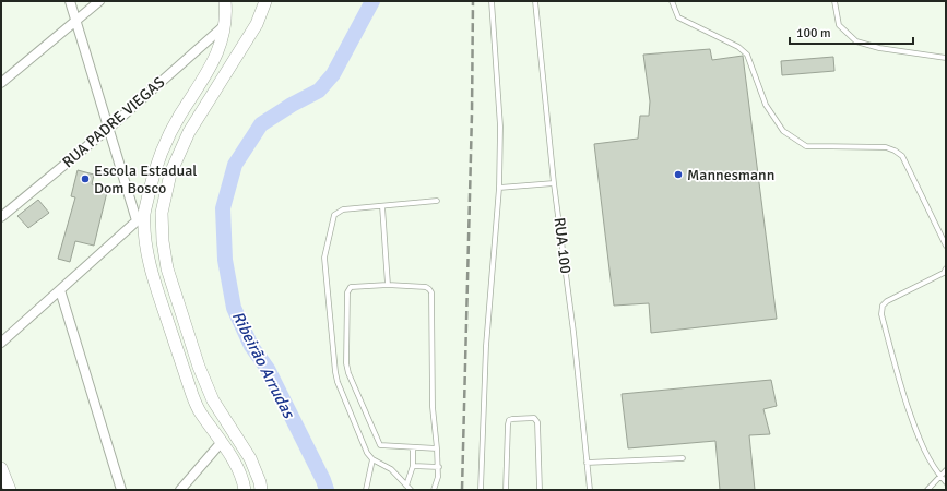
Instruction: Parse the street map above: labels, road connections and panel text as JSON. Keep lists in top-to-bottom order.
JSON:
{
  "streets": {
    "street": ["RUA PADRE VIEGAS"],
    "lane": ["RUA 100"]
  },
  "water": ["Ribeirão Arrudas"],
  "places": ["Mannesmann", "Escola Estadual Dom Bosco"],
  "scale_bar": "100 m"
}
